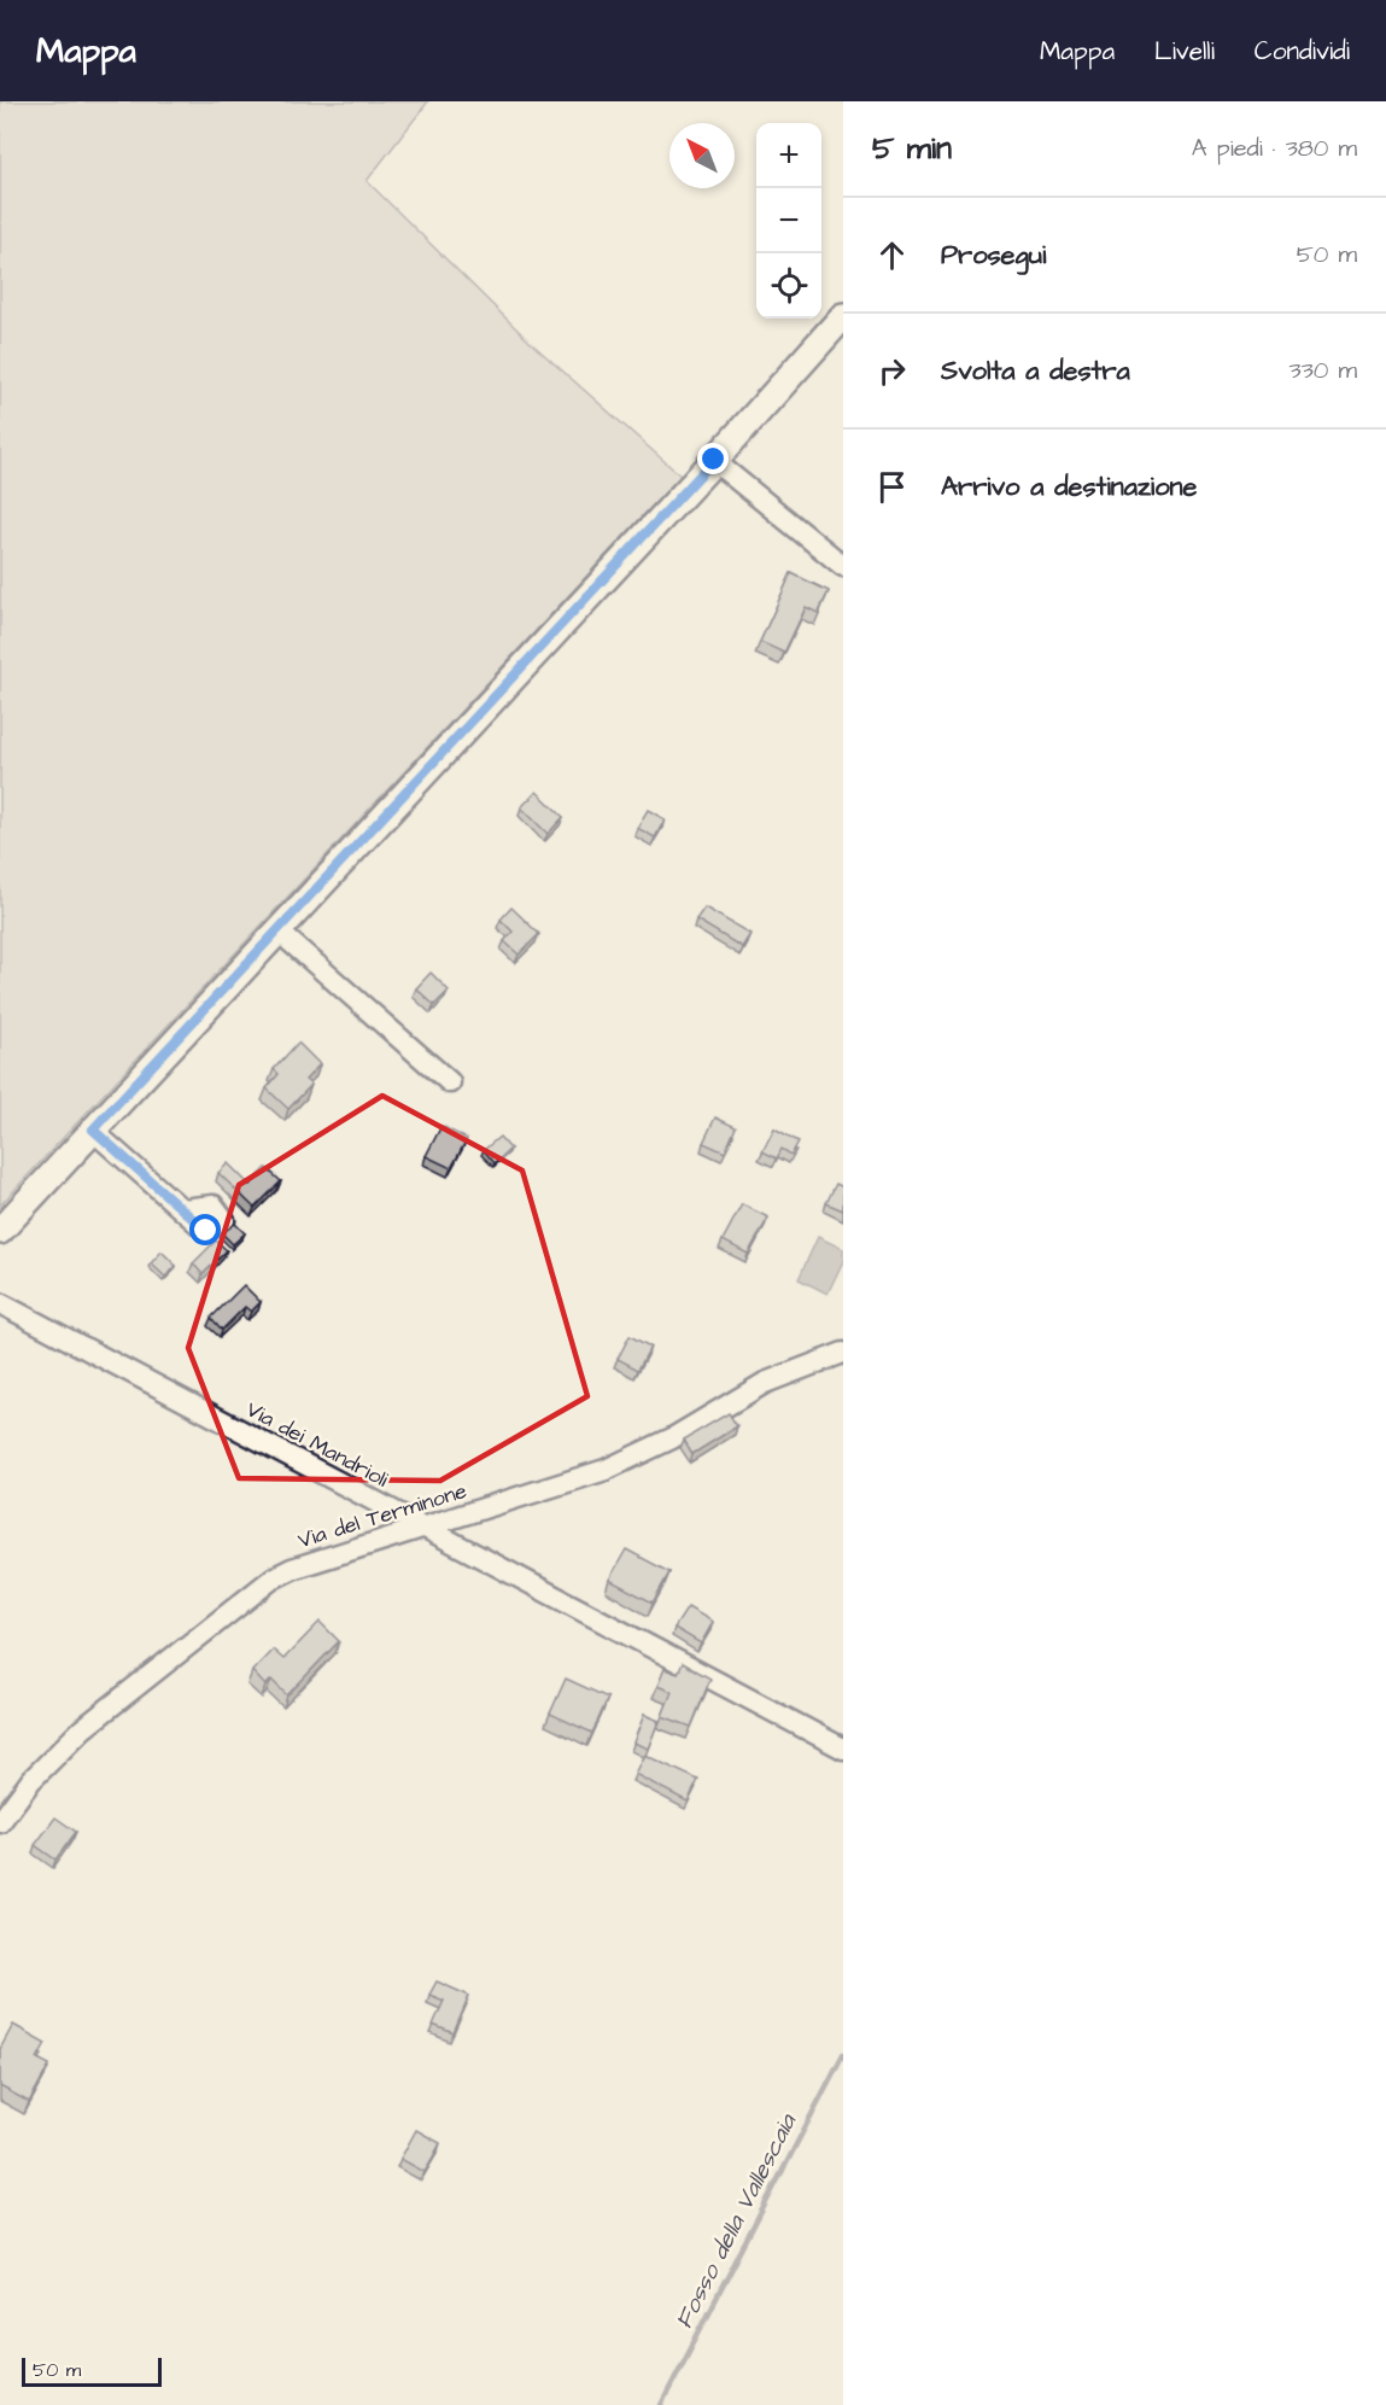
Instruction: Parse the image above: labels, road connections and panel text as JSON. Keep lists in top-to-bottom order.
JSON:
{
  "streets": {
    "street": ["Via dei Mandrioli", "Via del Terminone"]
  },
  "crossings": [
    ["Via dei Mandrioli", "Via del Terminone"]
  ],
  "water": ["Fosso della Vallescaia"],
  "scale_bar": "50 m",
  "north": "top left",
  "page": {
    "header": "Mappa",
    "nav": ["Mappa", "Livelli", "Condividi"],
    "heading": ["5 min", "A piedi · 380 m"],
    "map_buttons": ["+", "−"],
    "list": [
      ["Prosegui", "50 m"],
      ["Svolta a destra", "330 m"],
      "Arrivo a destinazione"
    ],
    "scale": "50 m"
  }
}
